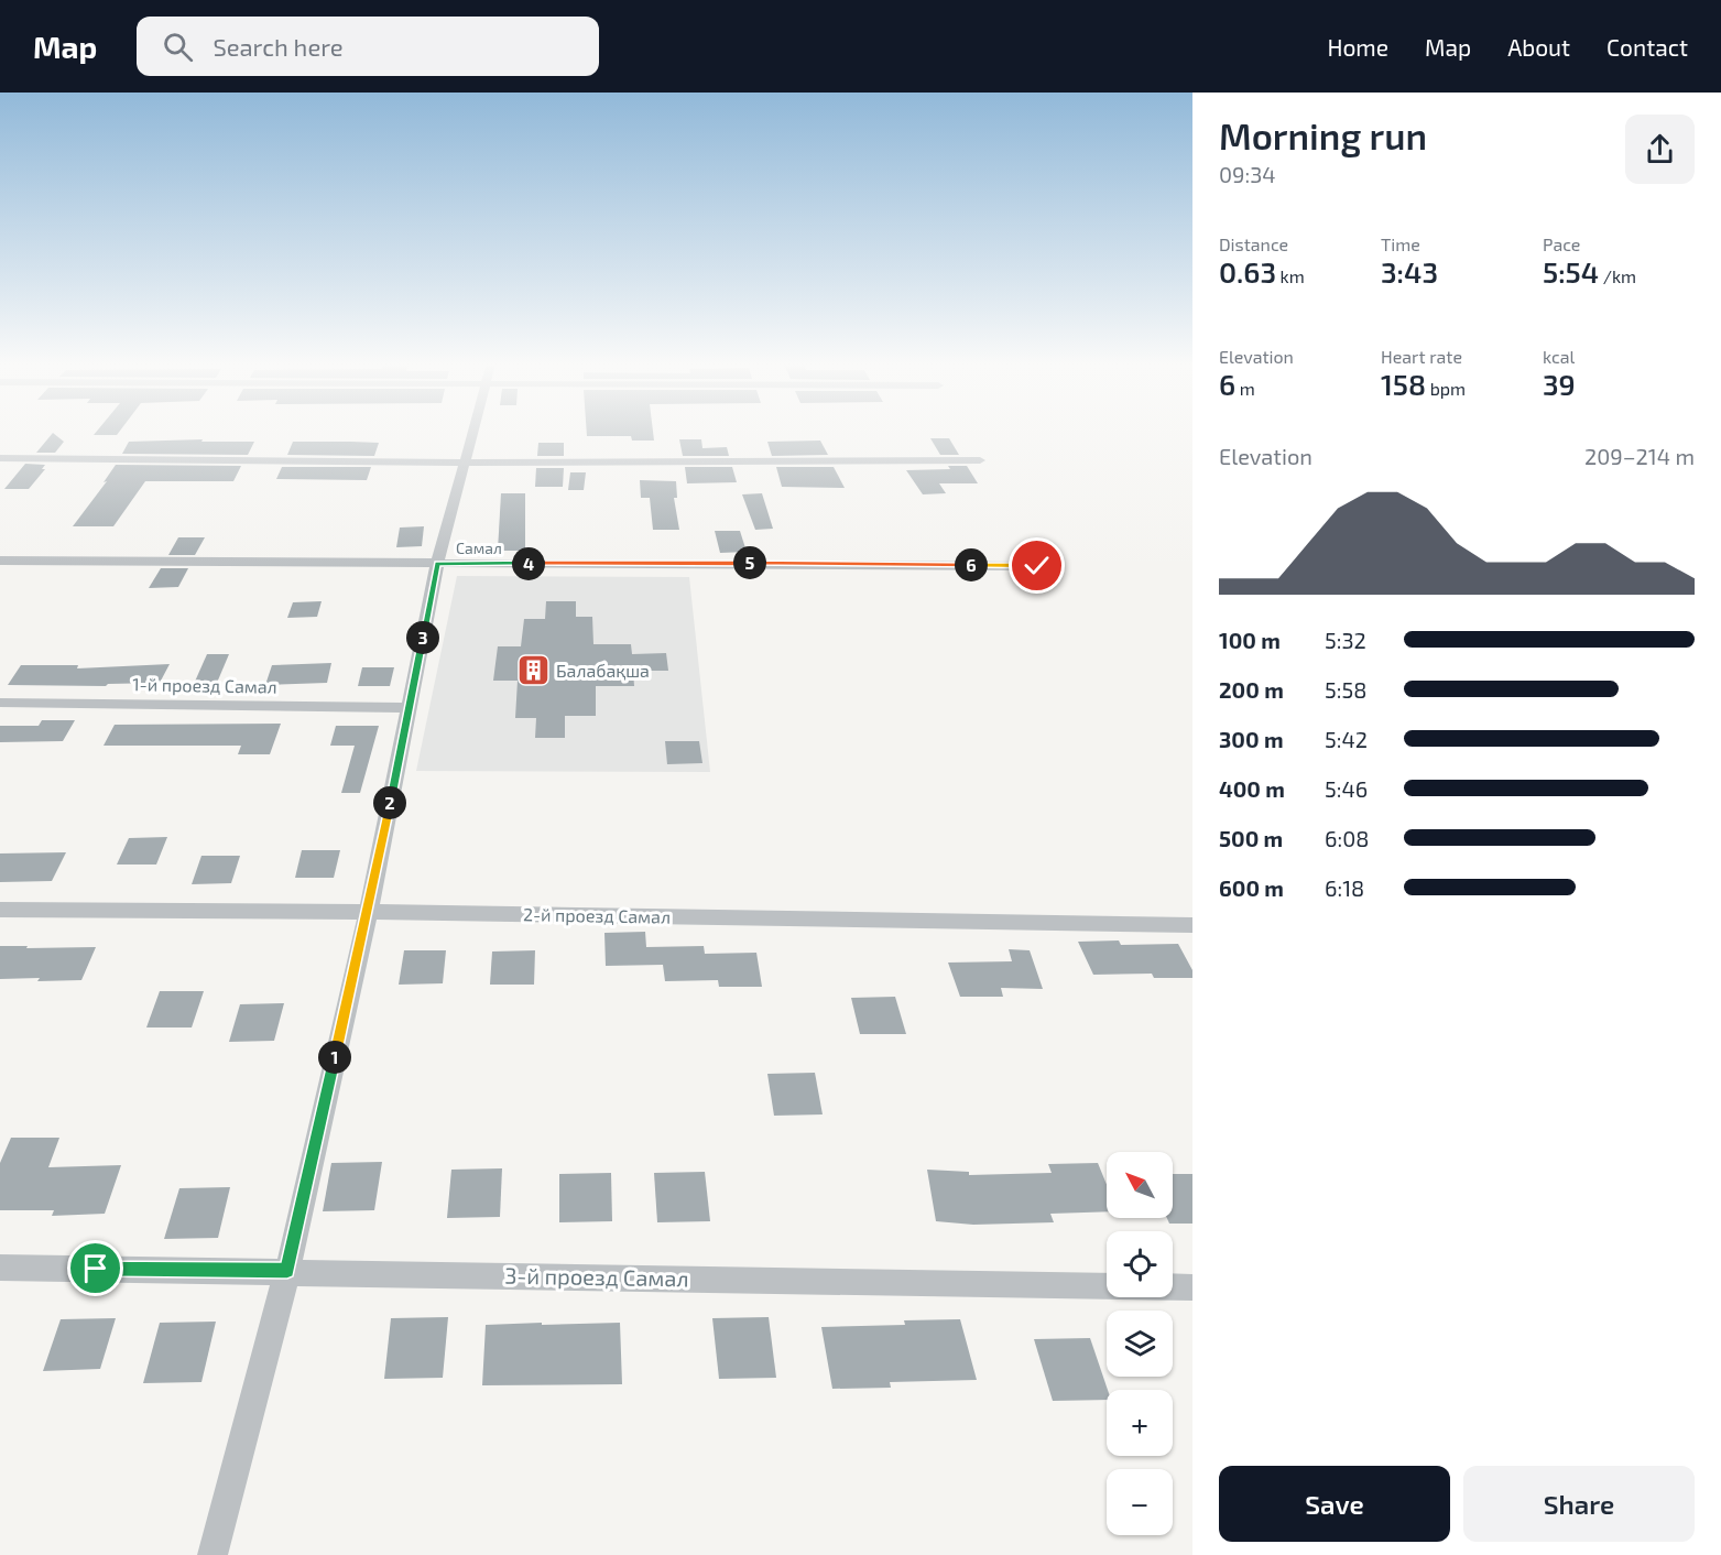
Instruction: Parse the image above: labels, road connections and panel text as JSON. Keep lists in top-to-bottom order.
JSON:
{
  "streets": {
    "street": [
      "Самал",
      "1-й проезд Самал",
      "2-й проезд Самал",
      "3-й проезд Самал"
    ]
  },
  "places": {
    "building": ["Балабақша"]
  },
  "north": "top left",
  "page": {
    "header": "Map",
    "search": "Search here",
    "nav": [
      "Home",
      "Map",
      "About",
      "Contact"
    ],
    "heading": ["Morning run", "09:34"],
    "stats": [
      ["Distance", "0.63 km"],
      ["Time", "3:43"],
      ["Pace", "5:54 /km"],
      ["Elevation", "6 m"],
      ["Heart rate", "158 bpm"],
      ["kcal", "39"]
    ],
    "chart": ["Elevation", "209–214 m"],
    "pins": [
      "5",
      "4",
      "6",
      "3",
      "2",
      "1"
    ],
    "list": [
      {
        "name": "100 m",
        "note": "5:32"
      },
      {
        "name": "200 m",
        "note": "5:58"
      },
      {
        "name": "300 m",
        "note": "5:42"
      },
      {
        "name": "400 m",
        "note": "5:46"
      },
      {
        "name": "500 m",
        "note": "6:08"
      },
      {
        "name": "600 m",
        "note": "6:18"
      }
    ],
    "map_buttons": ["+", "−"],
    "buttons": ["Save", "Share"]
  }
}
